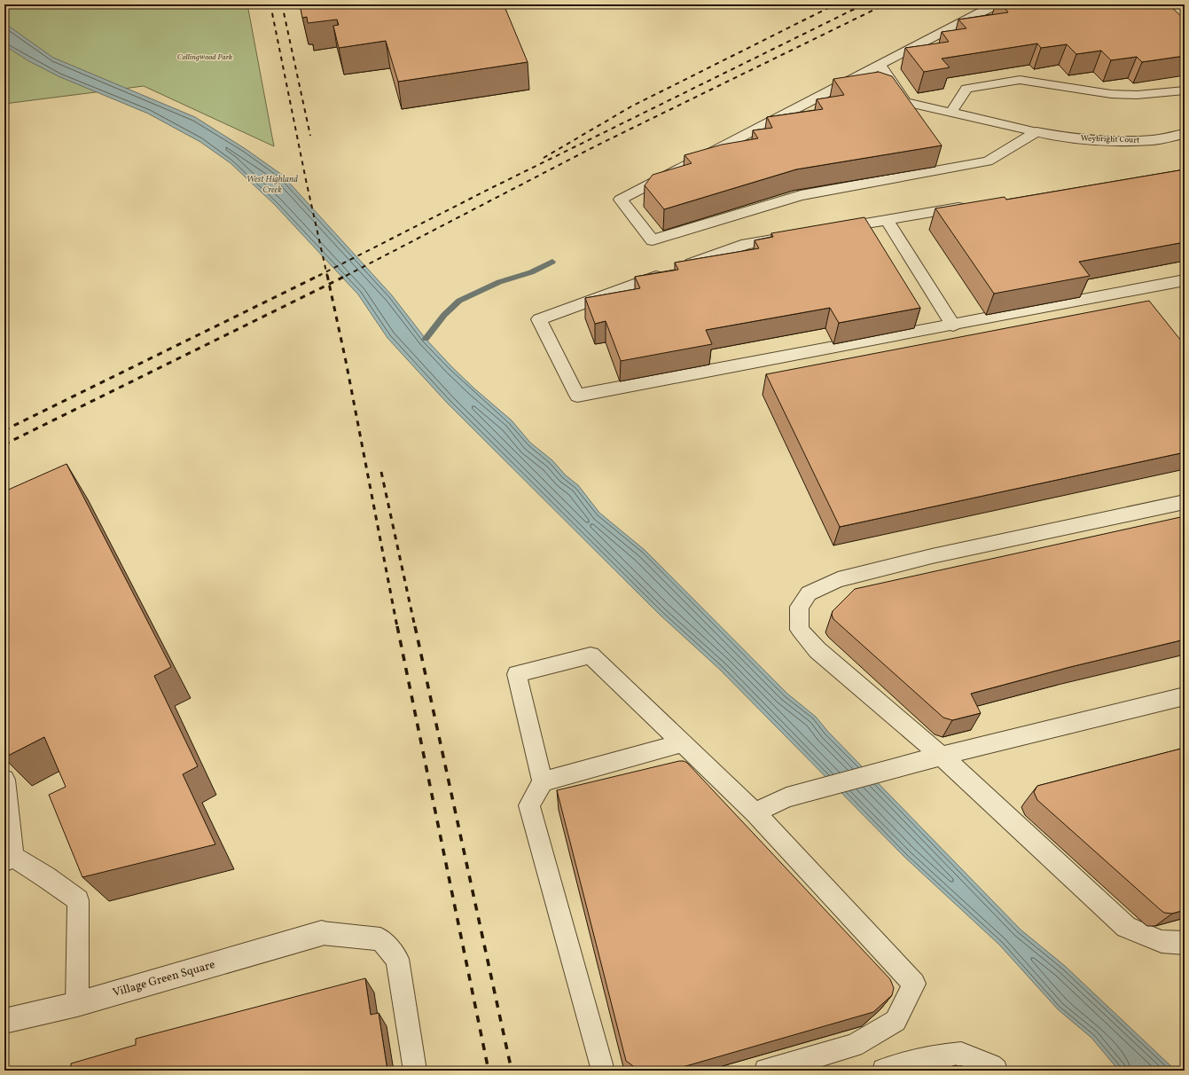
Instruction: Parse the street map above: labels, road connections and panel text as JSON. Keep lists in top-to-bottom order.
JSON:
{
  "streets": {
    "street": ["Weybright Court", "Village Green Square"]
  },
  "water": ["West Highland Creek"],
  "parks": ["Collingwood Park"]
}
